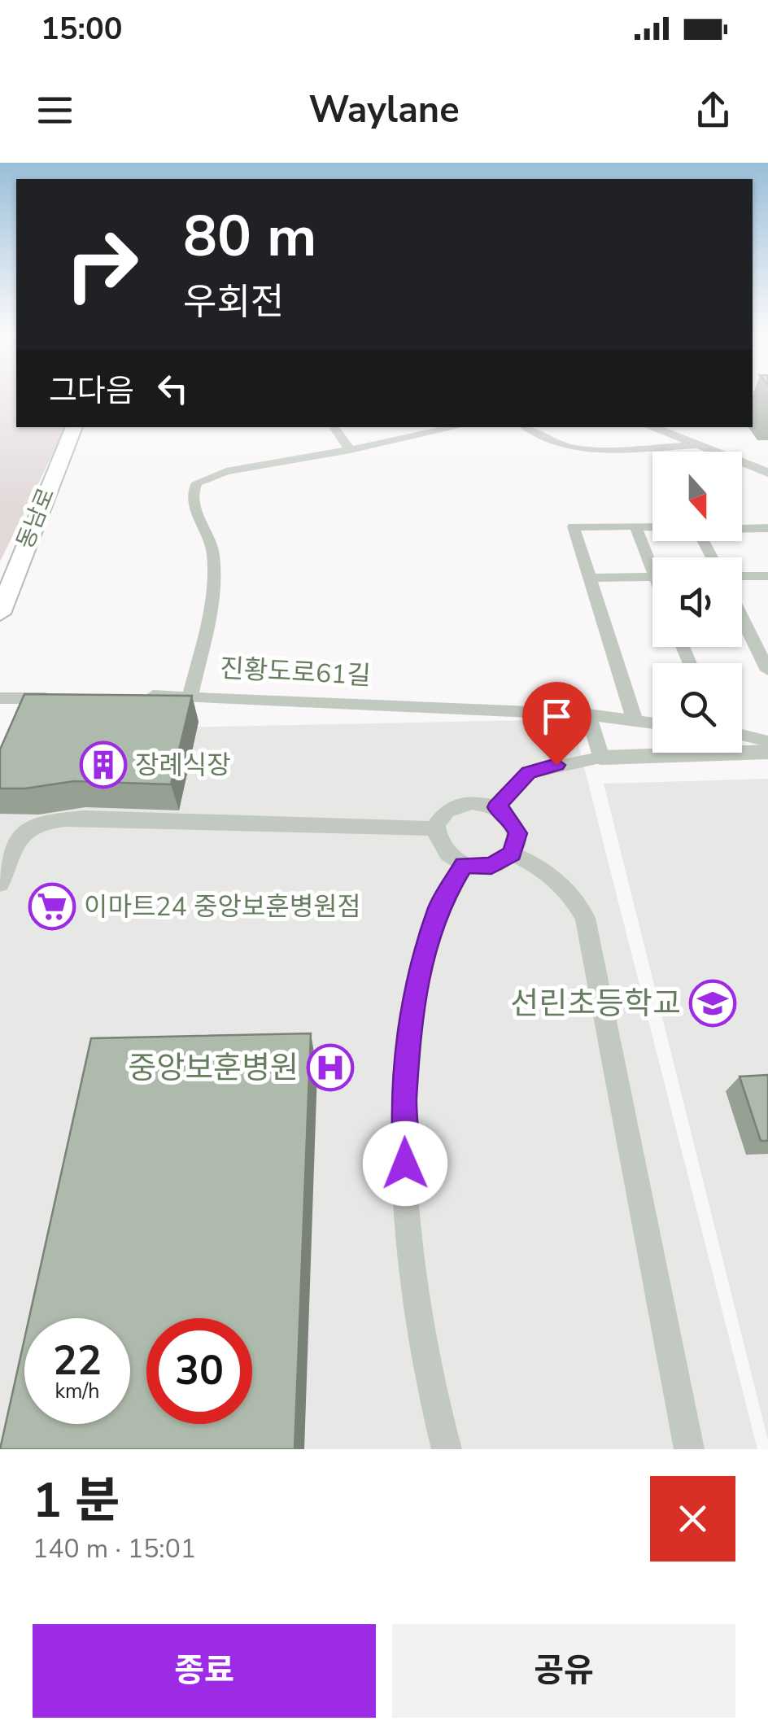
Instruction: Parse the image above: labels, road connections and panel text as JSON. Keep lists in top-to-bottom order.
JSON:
{
  "streets": {
    "main road": ["동남로"],
    "street": ["진황도로61길"]
  },
  "places": {
    "building": ["장례식장"],
    "supermarket": ["이마트24 중앙보훈병원점"],
    "school or university": ["선린초등학교"],
    "hospital": ["중앙보훈병원"]
  },
  "north": "bottom",
  "page": {
    "status": "15:00",
    "header": "Waylane",
    "turn": ["80 m", "우회전"],
    "then": "그다음",
    "speed": "22 km/h",
    "limit": "30",
    "heading": ["1 분", "140 m · 15:01"],
    "buttons": ["종료", "공유"]
  }
}
